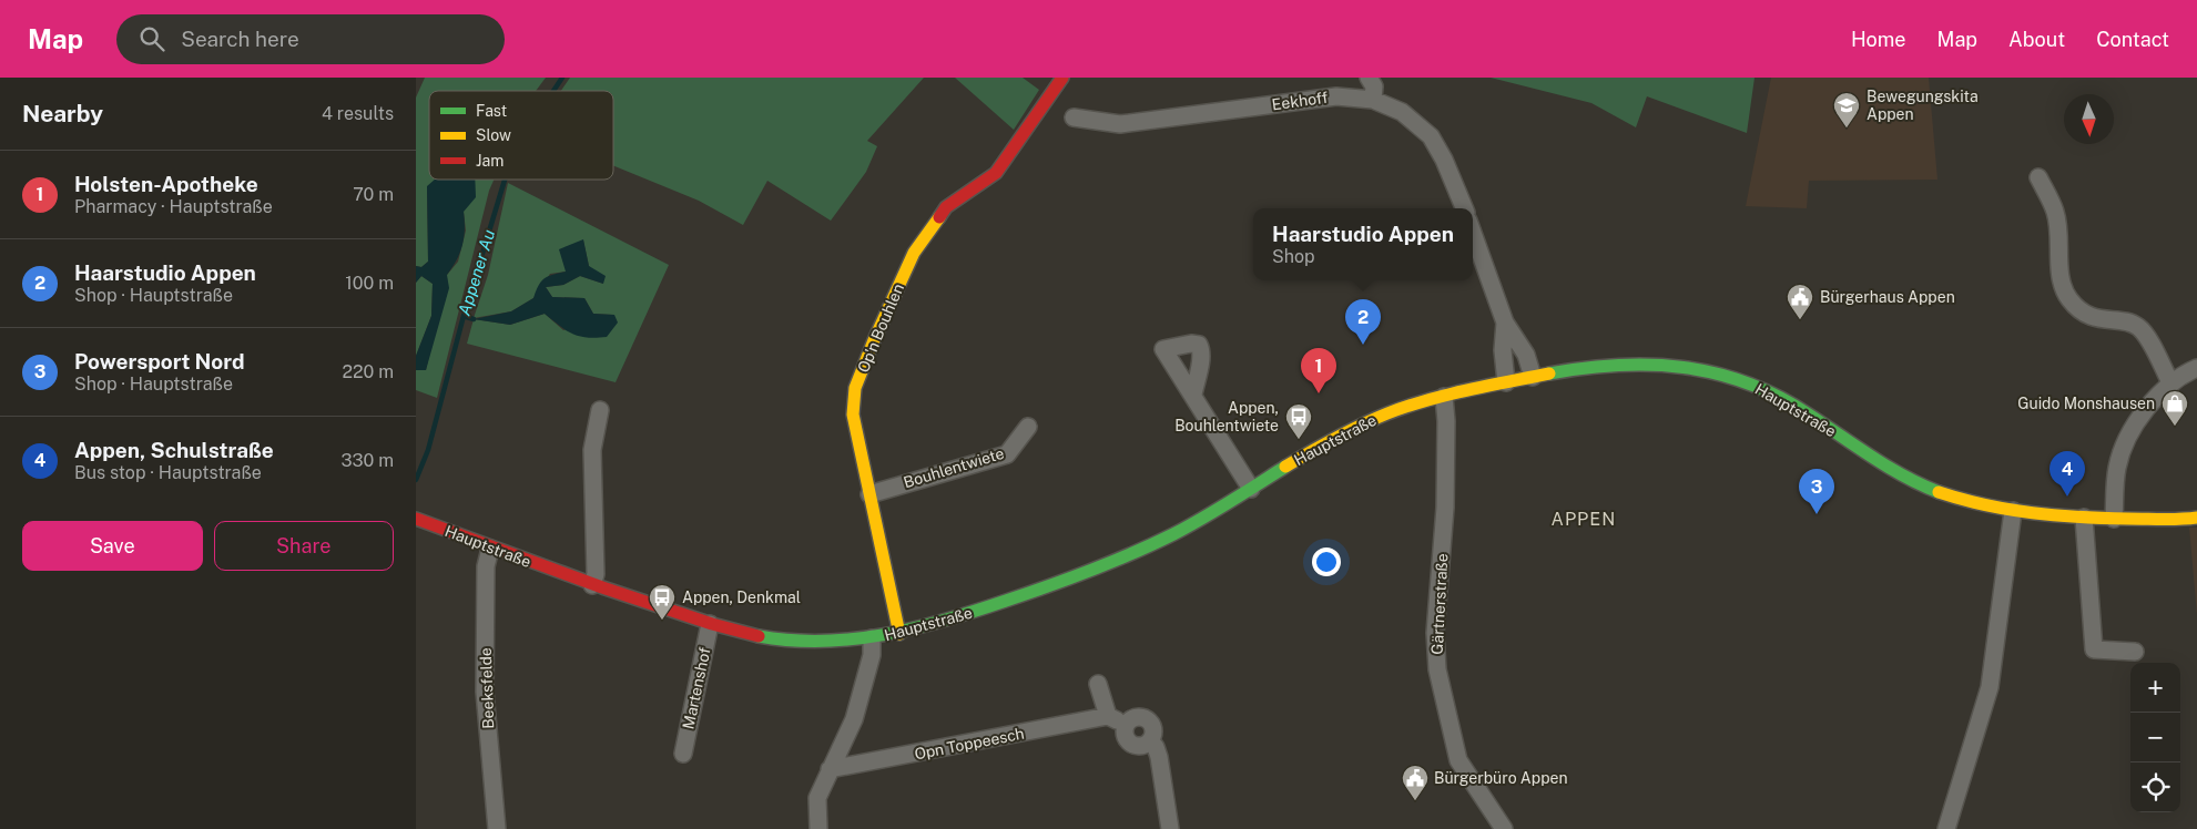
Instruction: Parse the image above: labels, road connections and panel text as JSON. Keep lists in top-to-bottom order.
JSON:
{
  "streets": {
    "main road": ["Op'n Bouhlen", "Hauptstraße"],
    "street": [
      "Eekhoff",
      "Bouhlentwiete",
      "Gärtnerstraße",
      "Beeksfelde",
      "Martenshof",
      "Opn Toppeesch"
    ]
  },
  "crossings": [
    ["Op'n Bouhlen", "Hauptstraße"],
    ["Op'n Bouhlen", "Bouhlentwiete"],
    ["Hauptstraße", "Gärtnerstraße"],
    ["Hauptstraße", "Beeksfelde"],
    ["Hauptstraße", "Martenshof"]
  ],
  "districts": ["APPEN"],
  "water": ["Appener Au"],
  "places": {
    "school or university": ["Bewegungskita Appen"],
    "public building": ["Bürgerhaus Appen", "Bürgerbüro Appen"],
    "shop": ["Guido Monshausen"],
    "bus stop": ["Appen, Bouhlentwiete", "Appen, Denkmal"]
  },
  "legend": ["Fast", "Slow", "Jam"],
  "north": "bottom",
  "page": {
    "header": "Map",
    "search": "Search here",
    "nav": [
      "Home",
      "Map",
      "About",
      "Contact"
    ],
    "heading": ["Nearby", "4 results"],
    "list": [
      {
        "mark": "1",
        "name": "Holsten-Apotheke",
        "note": "Pharmacy · Hauptstraße",
        "value": "70 m"
      },
      {
        "mark": "2",
        "name": "Haarstudio Appen",
        "note": "Shop · Hauptstraße",
        "value": "100 m"
      },
      {
        "mark": "3",
        "name": "Powersport Nord",
        "note": "Shop · Hauptstraße",
        "value": "220 m"
      },
      {
        "mark": "4",
        "name": "Appen, Schulstraße",
        "note": "Bus stop · Hauptstraße",
        "value": "330 m"
      }
    ],
    "popup": ["Haarstudio Appen", "Shop"],
    "pins": [
      "2",
      "1",
      "4",
      "3"
    ],
    "buttons": ["Save", "Share"],
    "map_buttons": ["+", "−"]
  }
}
